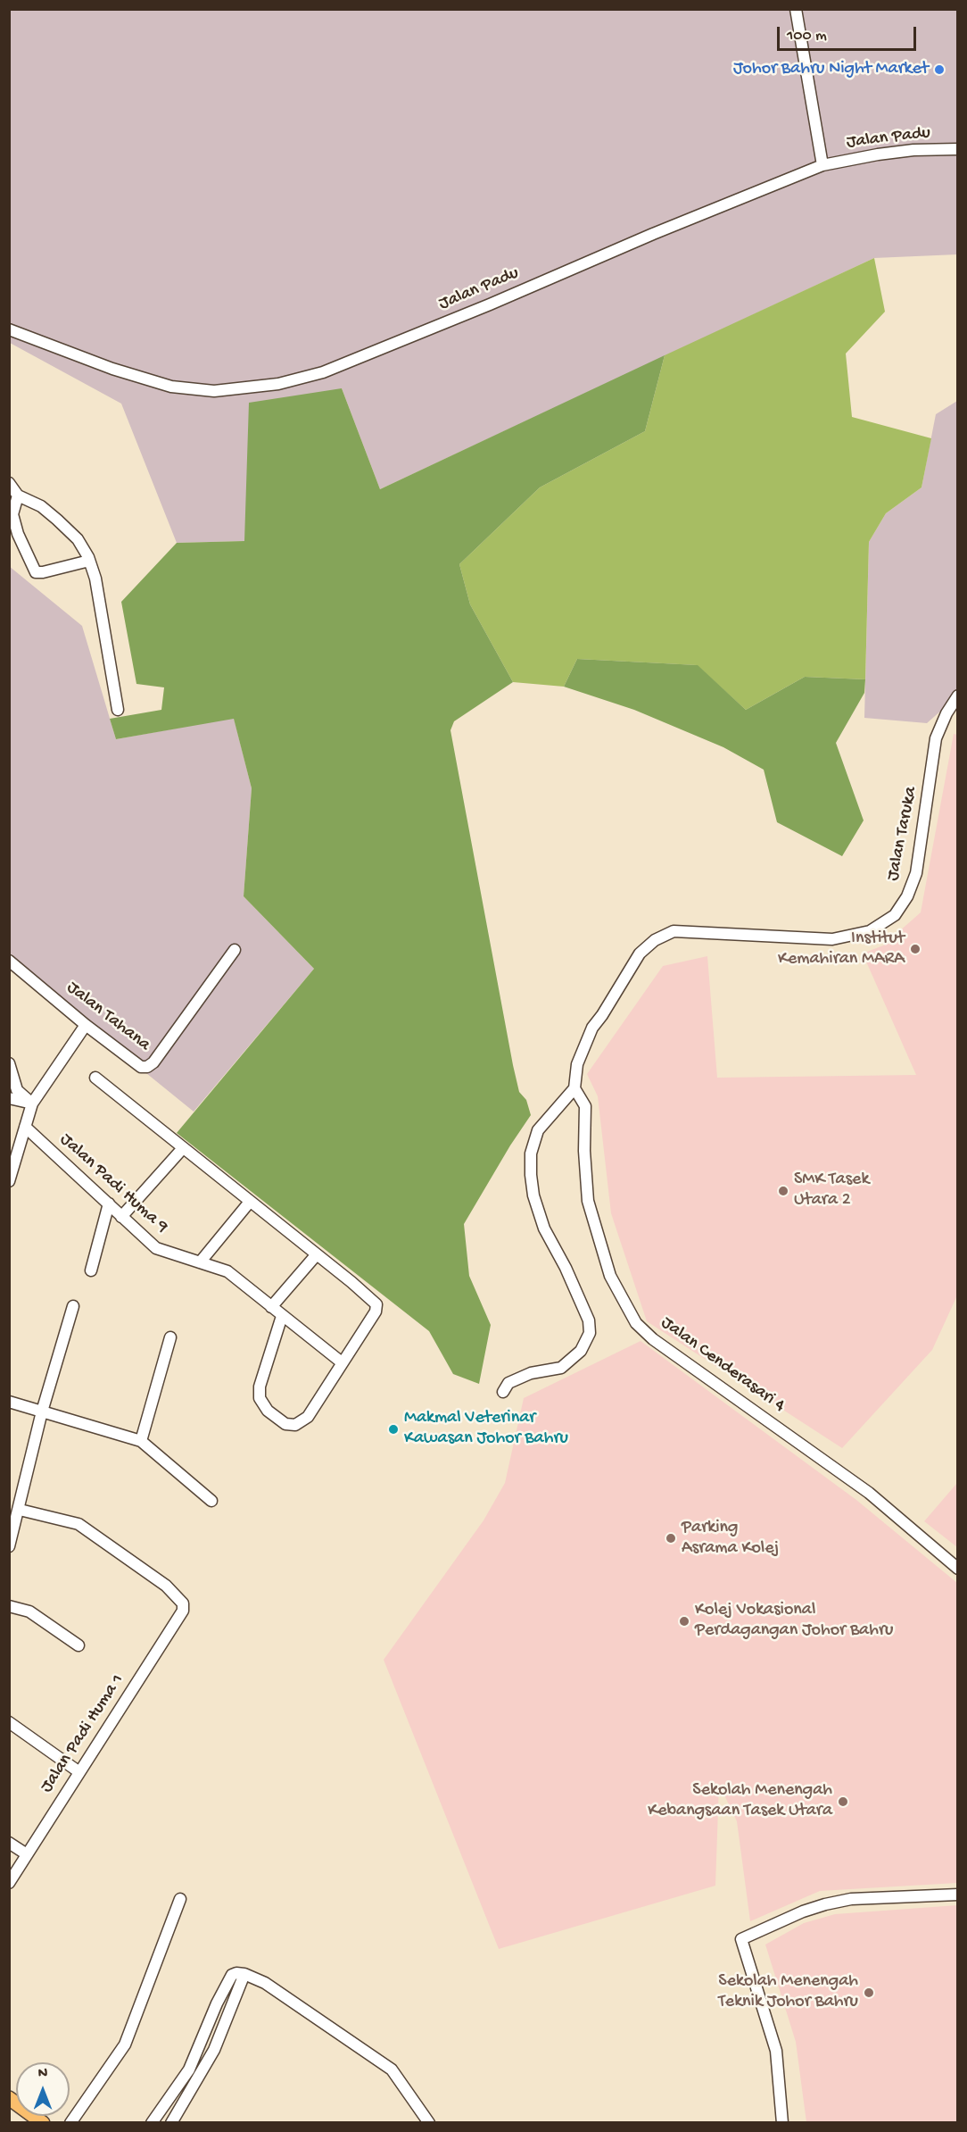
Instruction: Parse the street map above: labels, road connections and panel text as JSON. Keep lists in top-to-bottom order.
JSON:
{
  "streets": {
    "street": [
      "Jalan Padu",
      "Jalan Taruka",
      "Jalan Tahana",
      "Jalan Padi Huma 9",
      "Jalan Cenderasari 4",
      "Jalan Padi Huma 1"
    ]
  },
  "crossings": [
    ["Jalan Taruka", "Jalan Cenderasari 4"]
  ],
  "places": [
    "Johor Bahru Night Market",
    "Institut Kemahiran MARA",
    "SMK Tasek Utara 2",
    "Makmal Veterinar Kawasan Johor Bahru",
    "Parking Asrama Kolej",
    "Kolej Vokasional Perdagangan Johor Bahru",
    "Sekolah Menengah Kebangsaan Tasek Utara",
    "Sekolah Menengah Teknik Johor Bahru"
  ],
  "scale_bar": "100 m",
  "north": "top"
}
